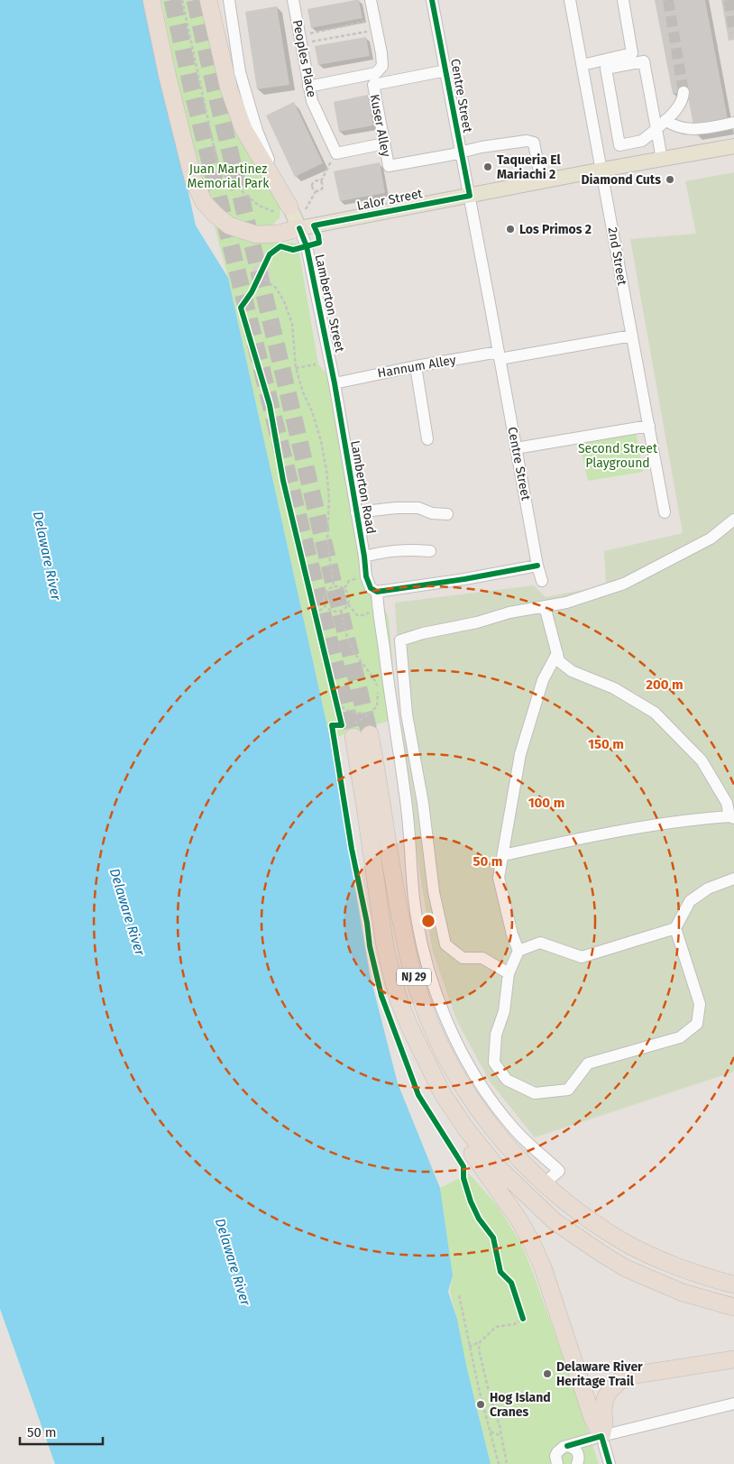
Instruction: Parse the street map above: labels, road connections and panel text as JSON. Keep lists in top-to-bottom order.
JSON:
{
  "streets": {
    "highway": ["NJ 29"],
    "main road": ["Lalor Street", "Lamberton Street"],
    "street": [
      "Peoples Place",
      "Centre Street",
      "Kuser Alley",
      "2nd Street",
      "Hannum Alley",
      "Lamberton Road"
    ]
  },
  "crossings": [
    ["Centre Street", "Kuser Alley"],
    ["Centre Street", "Lalor Street"],
    ["Centre Street", "Hannum Alley"],
    ["Lalor Street", "2nd Street"],
    ["Lalor Street", "Lamberton Street"],
    ["2nd Street", "Hannum Alley"],
    ["Lamberton Street", "Hannum Alley"],
    ["Lamberton Street", "Lamberton Road"],
    ["Hannum Alley", "Lamberton Road"]
  ],
  "water": ["Delaware River"],
  "parks": ["Juan Martinez Memorial Park", "Second Street Playground"],
  "places": [
    "Taqueria El Mariachi 2",
    "Diamond Cuts",
    "Los Primos 2",
    "Delaware River Heritage Trail",
    "Hog Island Cranes"
  ],
  "scale_bar": "50 m",
  "rings": [
    "200 m",
    "150 m",
    "100 m",
    "50 m"
  ]
}
